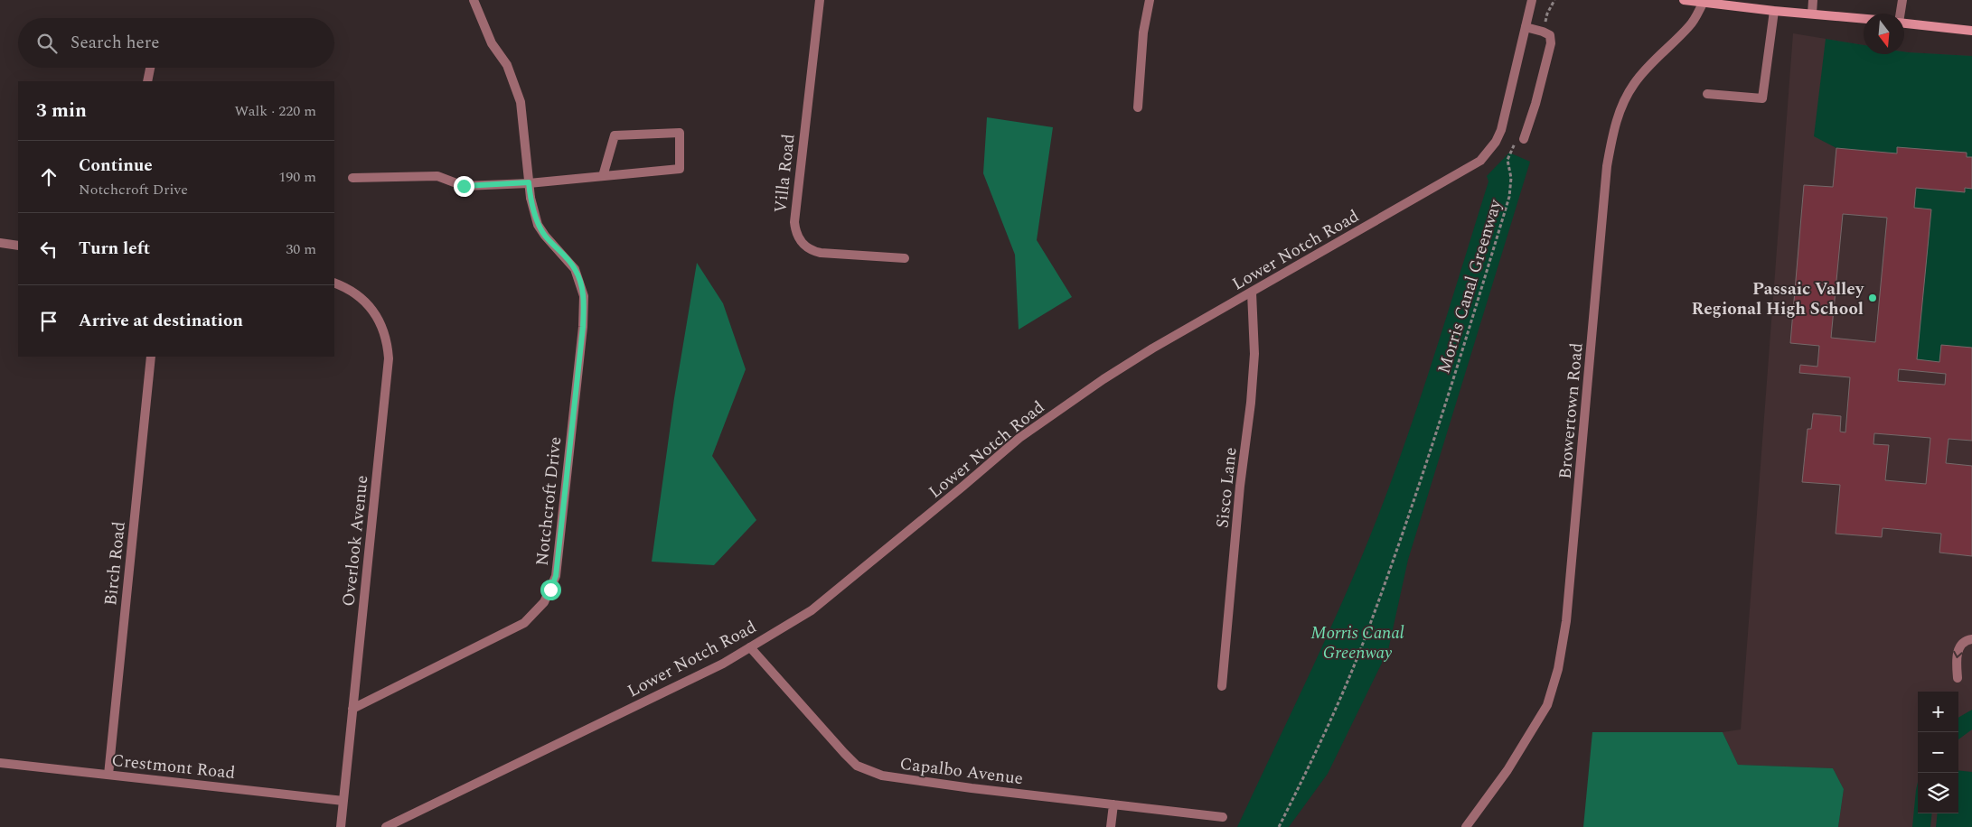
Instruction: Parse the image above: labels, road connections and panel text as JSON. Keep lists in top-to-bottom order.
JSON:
{
  "streets": {
    "street": [
      "Villa Road",
      "Lower Notch Road",
      "Browertown Road",
      "Sisco Lane",
      "Notchcroft Drive",
      "Overlook Avenue",
      "Birch Road",
      "Crestmont Road",
      "Capalbo Avenue"
    ],
    "path": ["Morris Canal Greenway"]
  },
  "crossings": [
    ["Lower Notch Road", "Sisco Lane"],
    ["Lower Notch Road", "Capalbo Avenue"],
    ["Notchcroft Drive", "Overlook Avenue"],
    ["Overlook Avenue", "Crestmont Road"],
    ["Birch Road", "Crestmont Road"]
  ],
  "parks": ["Morris Canal Greenway"],
  "places": ["Passaic Valley Regional High School"],
  "north": "bottom",
  "page": {
    "search": "Search here",
    "heading": ["3 min", "Walk · 220 m"],
    "list": [
      ["Continue", "Notchcroft Drive", "190 m"],
      ["Turn left", "30 m"],
      "Arrive at destination"
    ],
    "map_buttons": ["+", "−"]
  }
}
